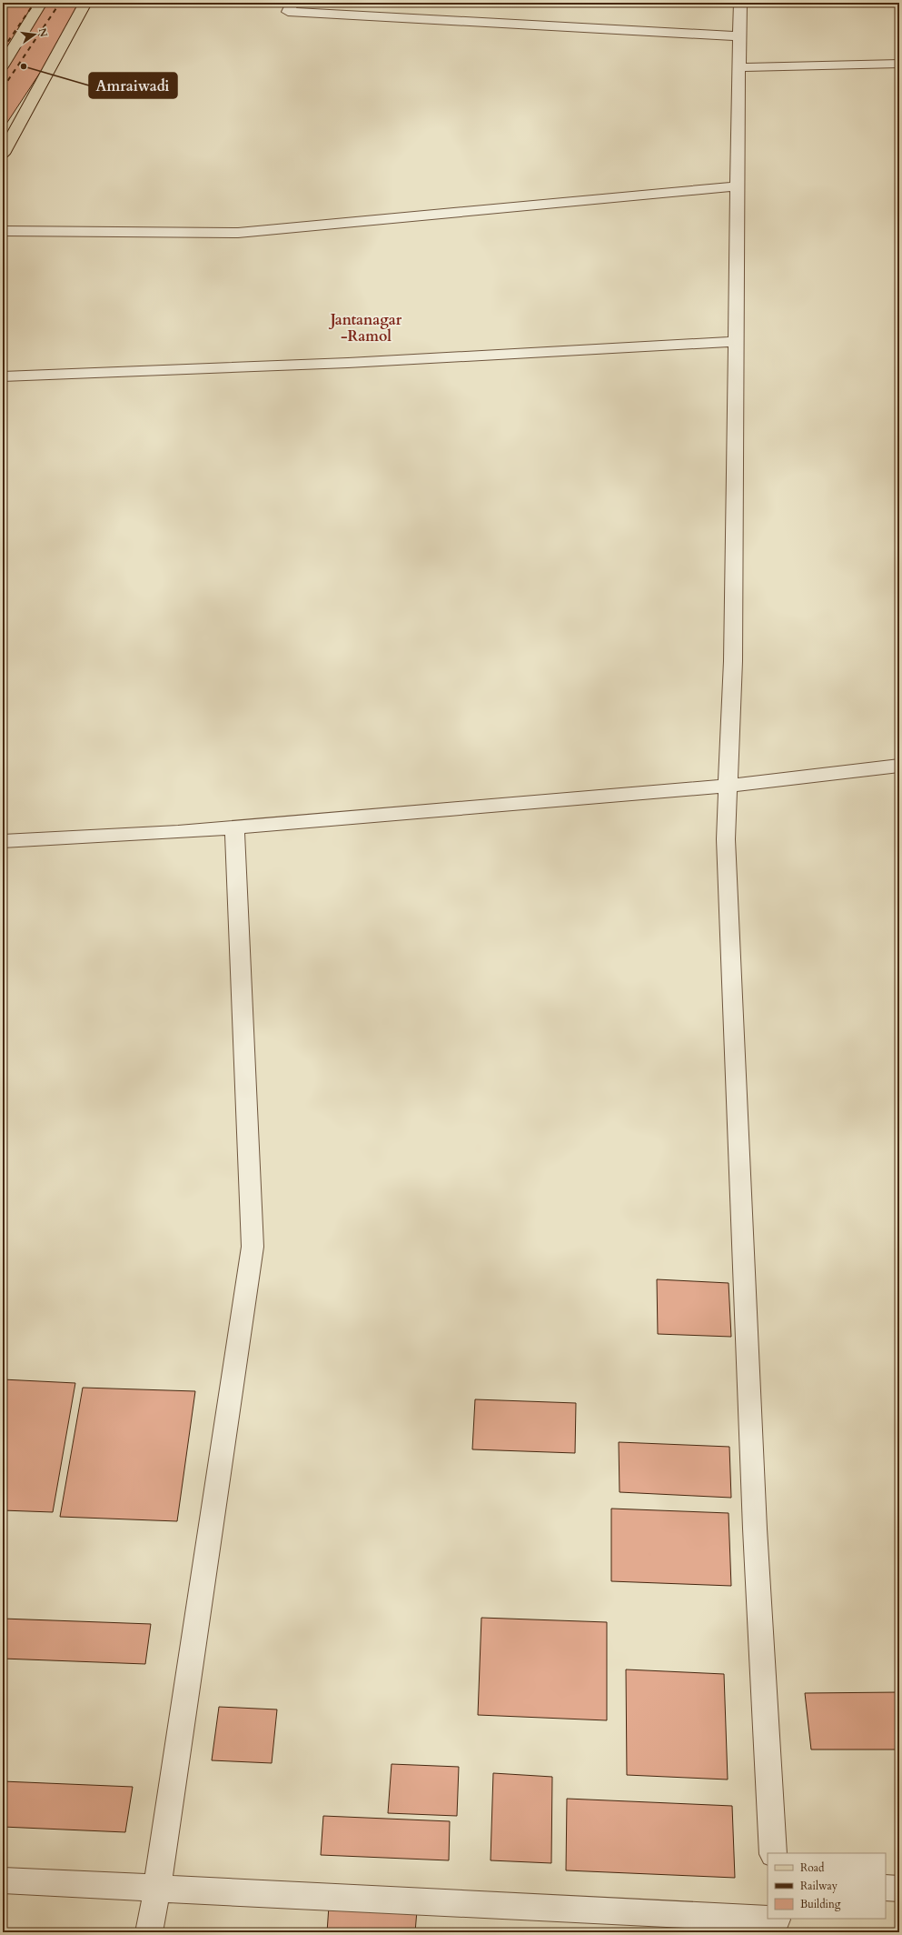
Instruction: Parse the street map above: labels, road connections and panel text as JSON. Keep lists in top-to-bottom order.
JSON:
{
  "districts": ["Jantanagar -Ramol"],
  "places": ["Amraiwadi"],
  "legend": ["Road", "Railway", "Building"],
  "north": "right"
}
